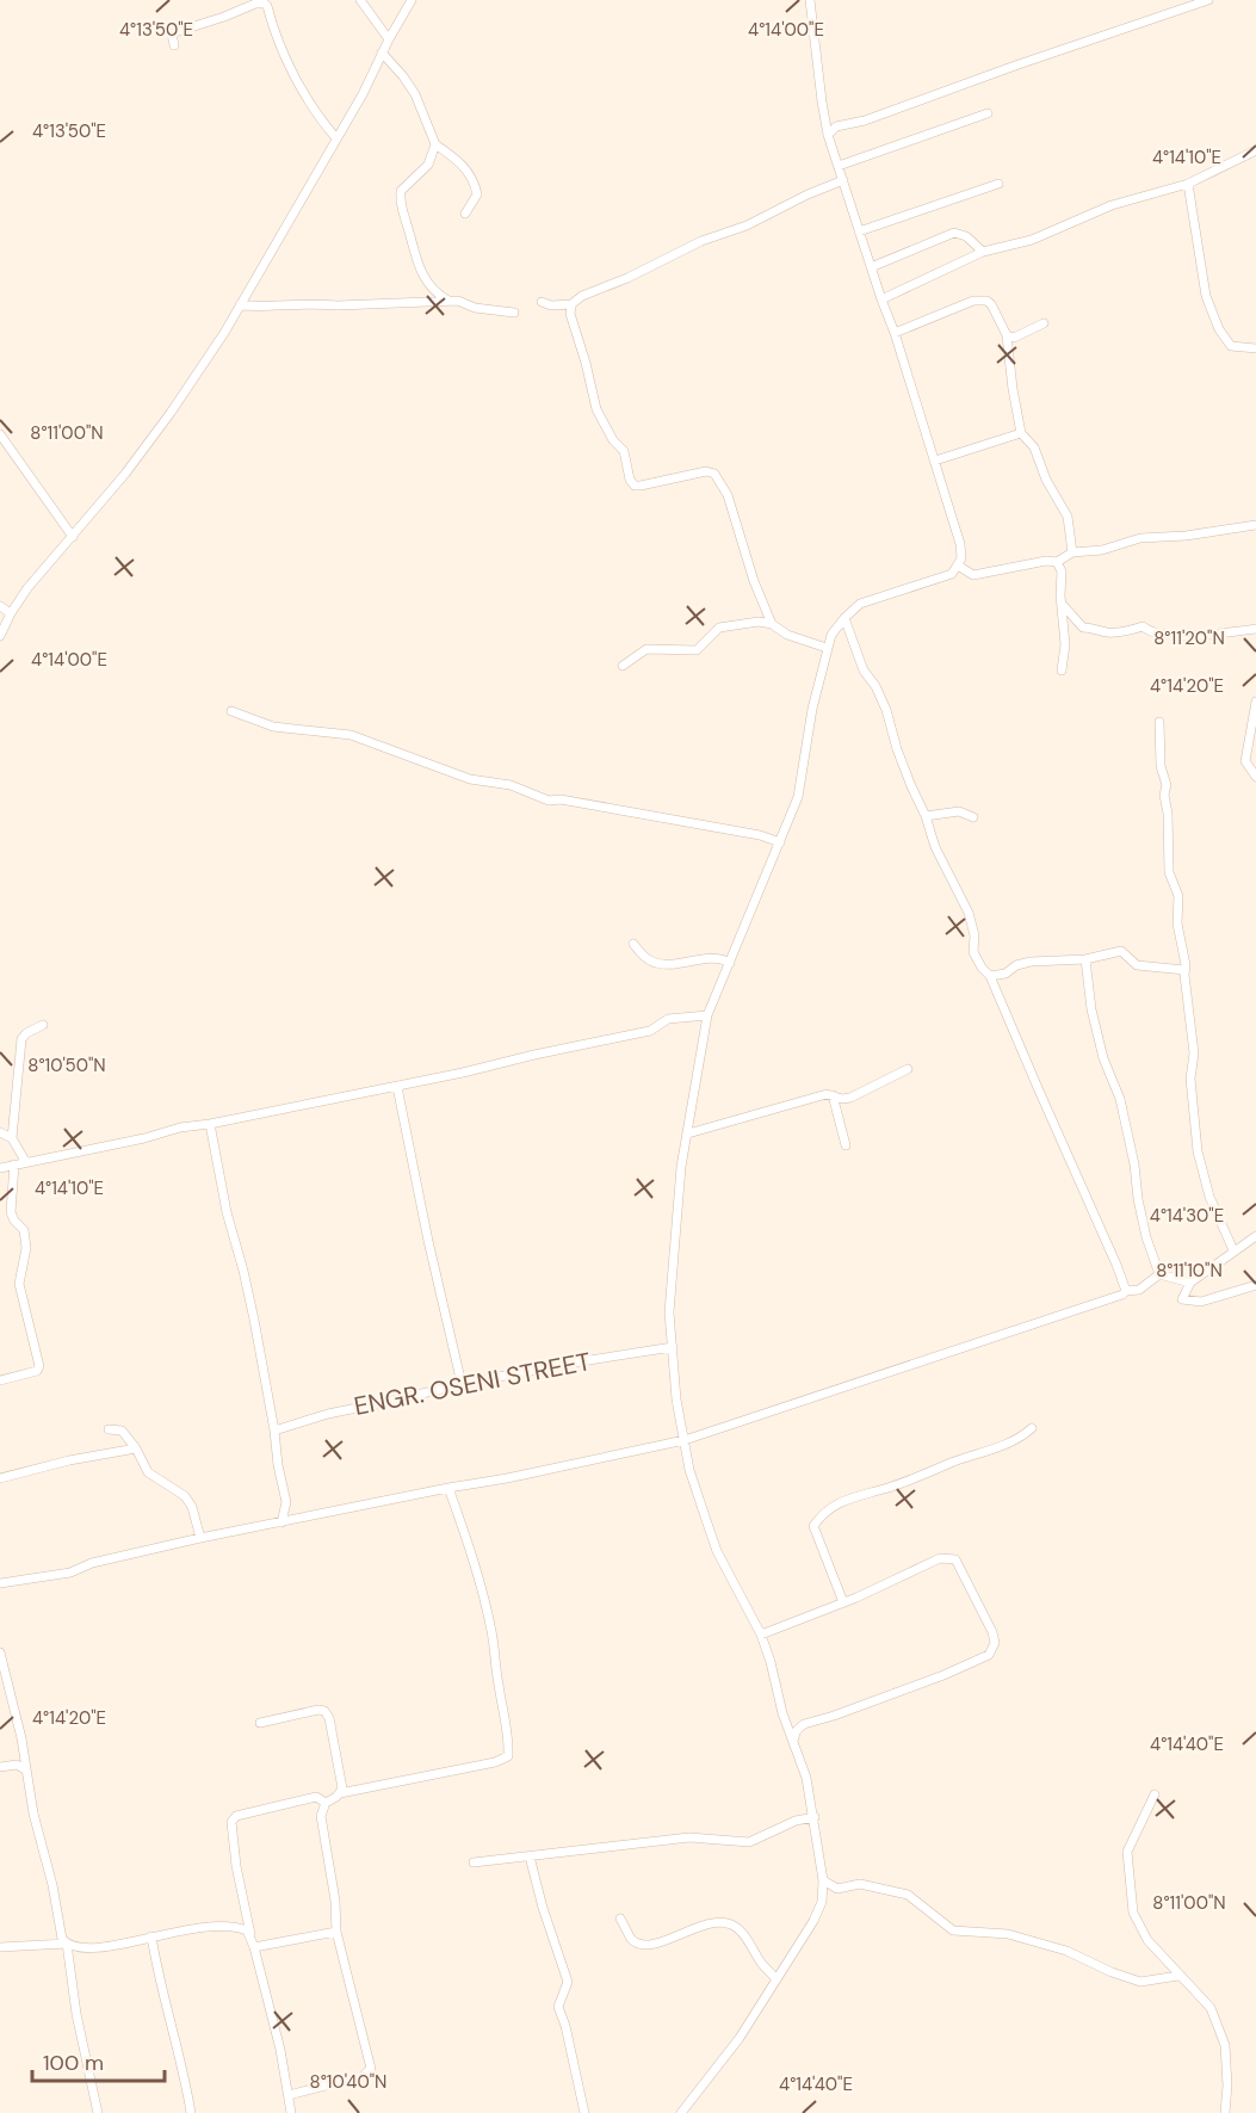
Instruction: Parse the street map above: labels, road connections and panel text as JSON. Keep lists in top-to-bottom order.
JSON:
{
  "streets": {
    "street": ["ENGR. OSENI STREET"]
  },
  "scale_bar": "100 m",
  "coordinates": [
    "4°13'50\"E",
    "4°14'00\"E",
    "4°14'10\"E",
    "8°11'00\"N",
    "8°11'20\"N",
    "4°14'20\"E",
    "8°10'50\"N",
    "4°14'30\"E",
    "8°11'10\"N",
    "4°14'40\"E",
    "8°10'40\"N"
  ]
}
